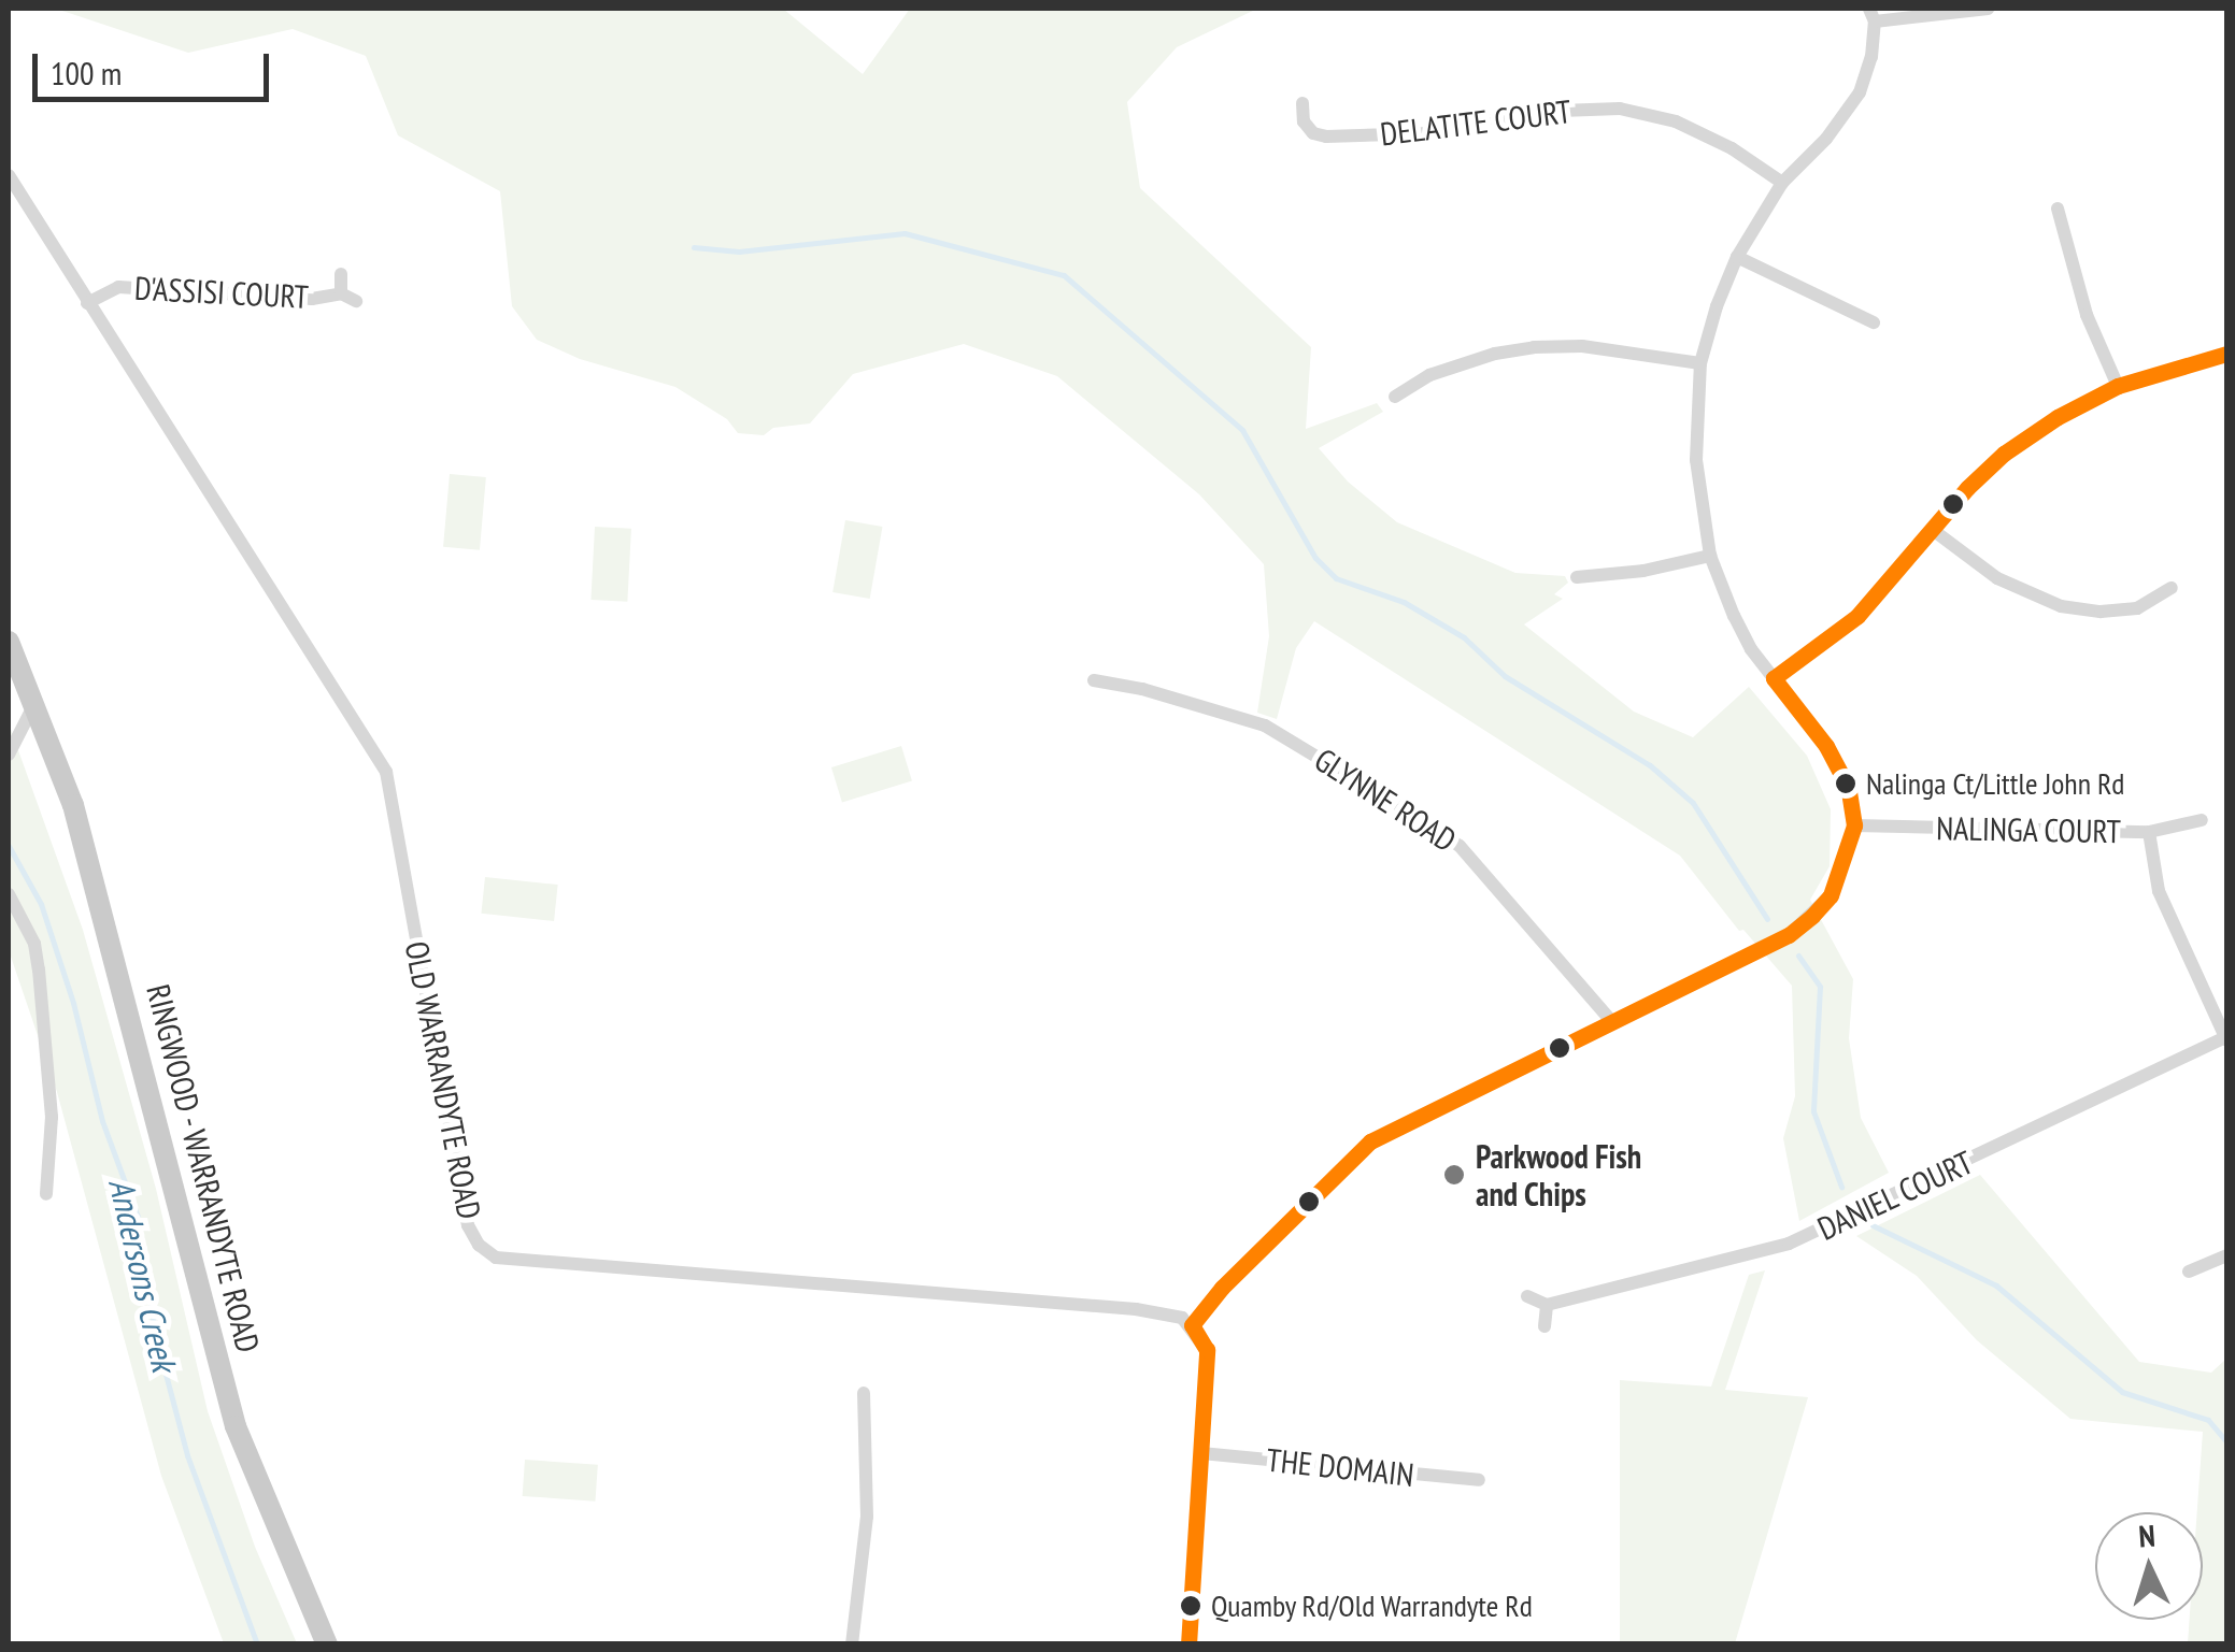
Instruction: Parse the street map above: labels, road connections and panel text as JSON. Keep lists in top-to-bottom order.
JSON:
{
  "streets": {
    "main road": ["RINGWOOD - WARRANDYTE ROAD"],
    "street": [
      "DELATITE COURT",
      "D'ASSISI COURT",
      "GLYNNE ROAD",
      "NALINGA COURT",
      "OLD WARRANDYTE ROAD",
      "DANIEL COURT",
      "THE DOMAIN"
    ]
  },
  "crossings": [
    ["D'ASSISI COURT", "OLD WARRANDYTE ROAD"]
  ],
  "water": ["Andersons Creek"],
  "places": ["Nalinga Ct/Little John Rd", "Parkwood Fish and Chips", "Quamby Rd/Old Warrandyte Rd"],
  "scale_bar": "100 m",
  "north": "top"
}
